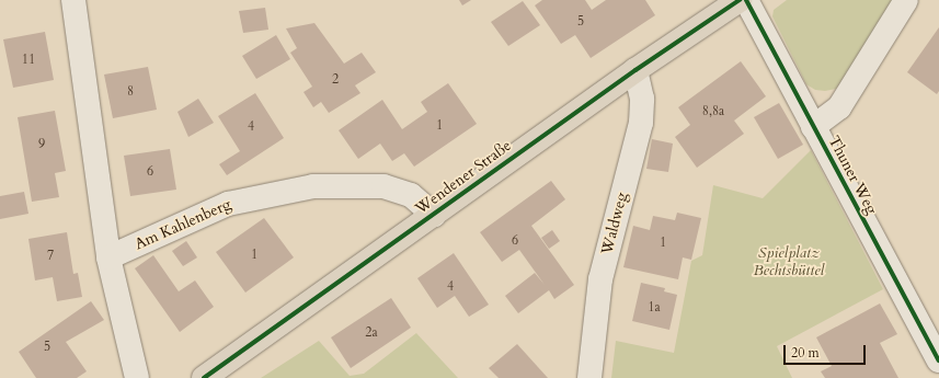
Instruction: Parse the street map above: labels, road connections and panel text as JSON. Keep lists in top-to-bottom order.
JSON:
{
  "streets": {
    "main road": ["Wendener Straße"],
    "street": ["Thuner Weg", "Waldweg", "Am Kahlenberg"]
  },
  "crossings": [
    ["Wendener Straße", "Waldweg"],
    ["Wendener Straße", "Am Kahlenberg"]
  ],
  "parks": ["Spielplatz Bechtsbüttel"],
  "house_numbers": [
    "5",
    "11",
    "2",
    "8",
    "8,8a",
    "1",
    "4",
    "9",
    "6",
    "6",
    "1",
    "1",
    "7",
    "4",
    "1a",
    "2a",
    "5"
  ],
  "scale_bar": "20 m"
}
